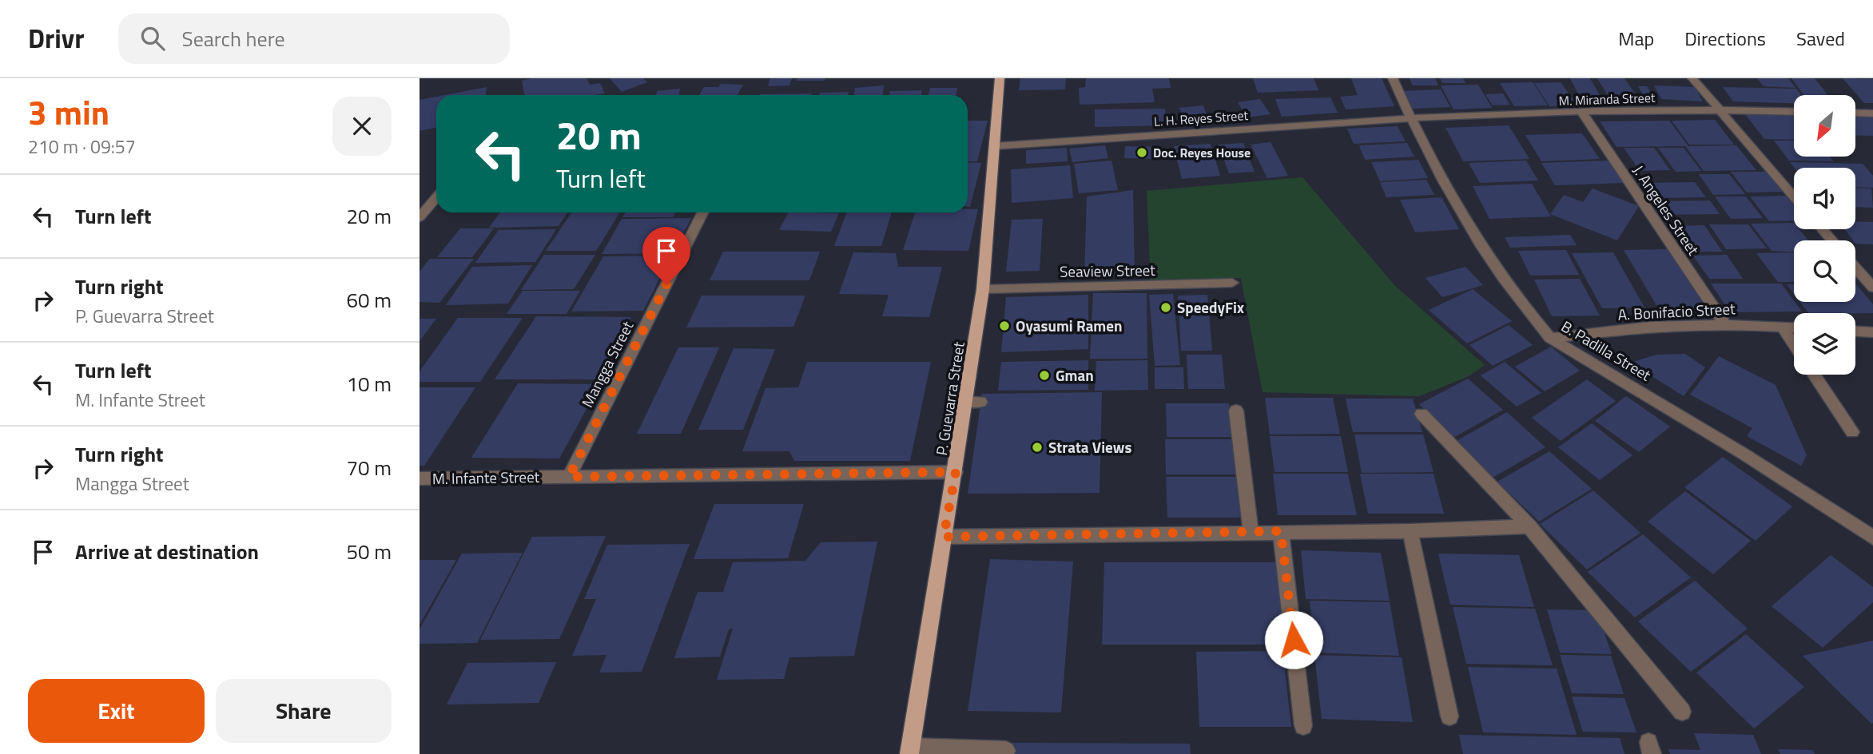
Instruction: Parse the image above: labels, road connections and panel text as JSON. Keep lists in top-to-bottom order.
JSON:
{
  "streets": {
    "main road": ["P. Guevarra Street"],
    "street": [
      "M. Miranda Street",
      "L. H. Reyes Street",
      "J. Angeles Street",
      "Seaview Street",
      "A. Bonifacio Street",
      "B. Padilla Street",
      "Mangga Street",
      "M. Infante Street"
    ]
  },
  "crossings": [
    ["M. Miranda Street", "L. H. Reyes Street"],
    ["M. Miranda Street", "J. Angeles Street"],
    ["M. Miranda Street", "B. Padilla Street"],
    ["L. H. Reyes Street", "B. Padilla Street"],
    ["L. H. Reyes Street", "P. Guevarra Street"],
    ["J. Angeles Street", "A. Bonifacio Street"],
    ["Seaview Street", "P. Guevarra Street"],
    ["A. Bonifacio Street", "B. Padilla Street"],
    ["Mangga Street", "M. Infante Street"],
    ["P. Guevarra Street", "M. Infante Street"]
  ],
  "places": [
    "Doc. Reyes House",
    "SpeedyFix",
    "Oyasumi Ramen",
    "Gman",
    "Strata Views"
  ],
  "north": "bottom left",
  "page": {
    "header": "Drivr",
    "search": "Search here",
    "nav": ["Map", "Directions", "Saved"],
    "heading": ["3 min", "210 m · 09:57"],
    "turn": ["20 m", "Turn left"],
    "list": [
      {
        "name": "Turn left",
        "value": "20 m"
      },
      {
        "name": "Turn right",
        "note": "P. Guevarra Street",
        "value": "60 m"
      },
      {
        "name": "Turn left",
        "note": "M. Infante Street",
        "value": "10 m"
      },
      {
        "name": "Turn right",
        "note": "Mangga Street",
        "value": "70 m"
      },
      {
        "name": "Arrive at destination",
        "value": "50 m"
      }
    ],
    "buttons": ["Exit", "Share"]
  }
}
